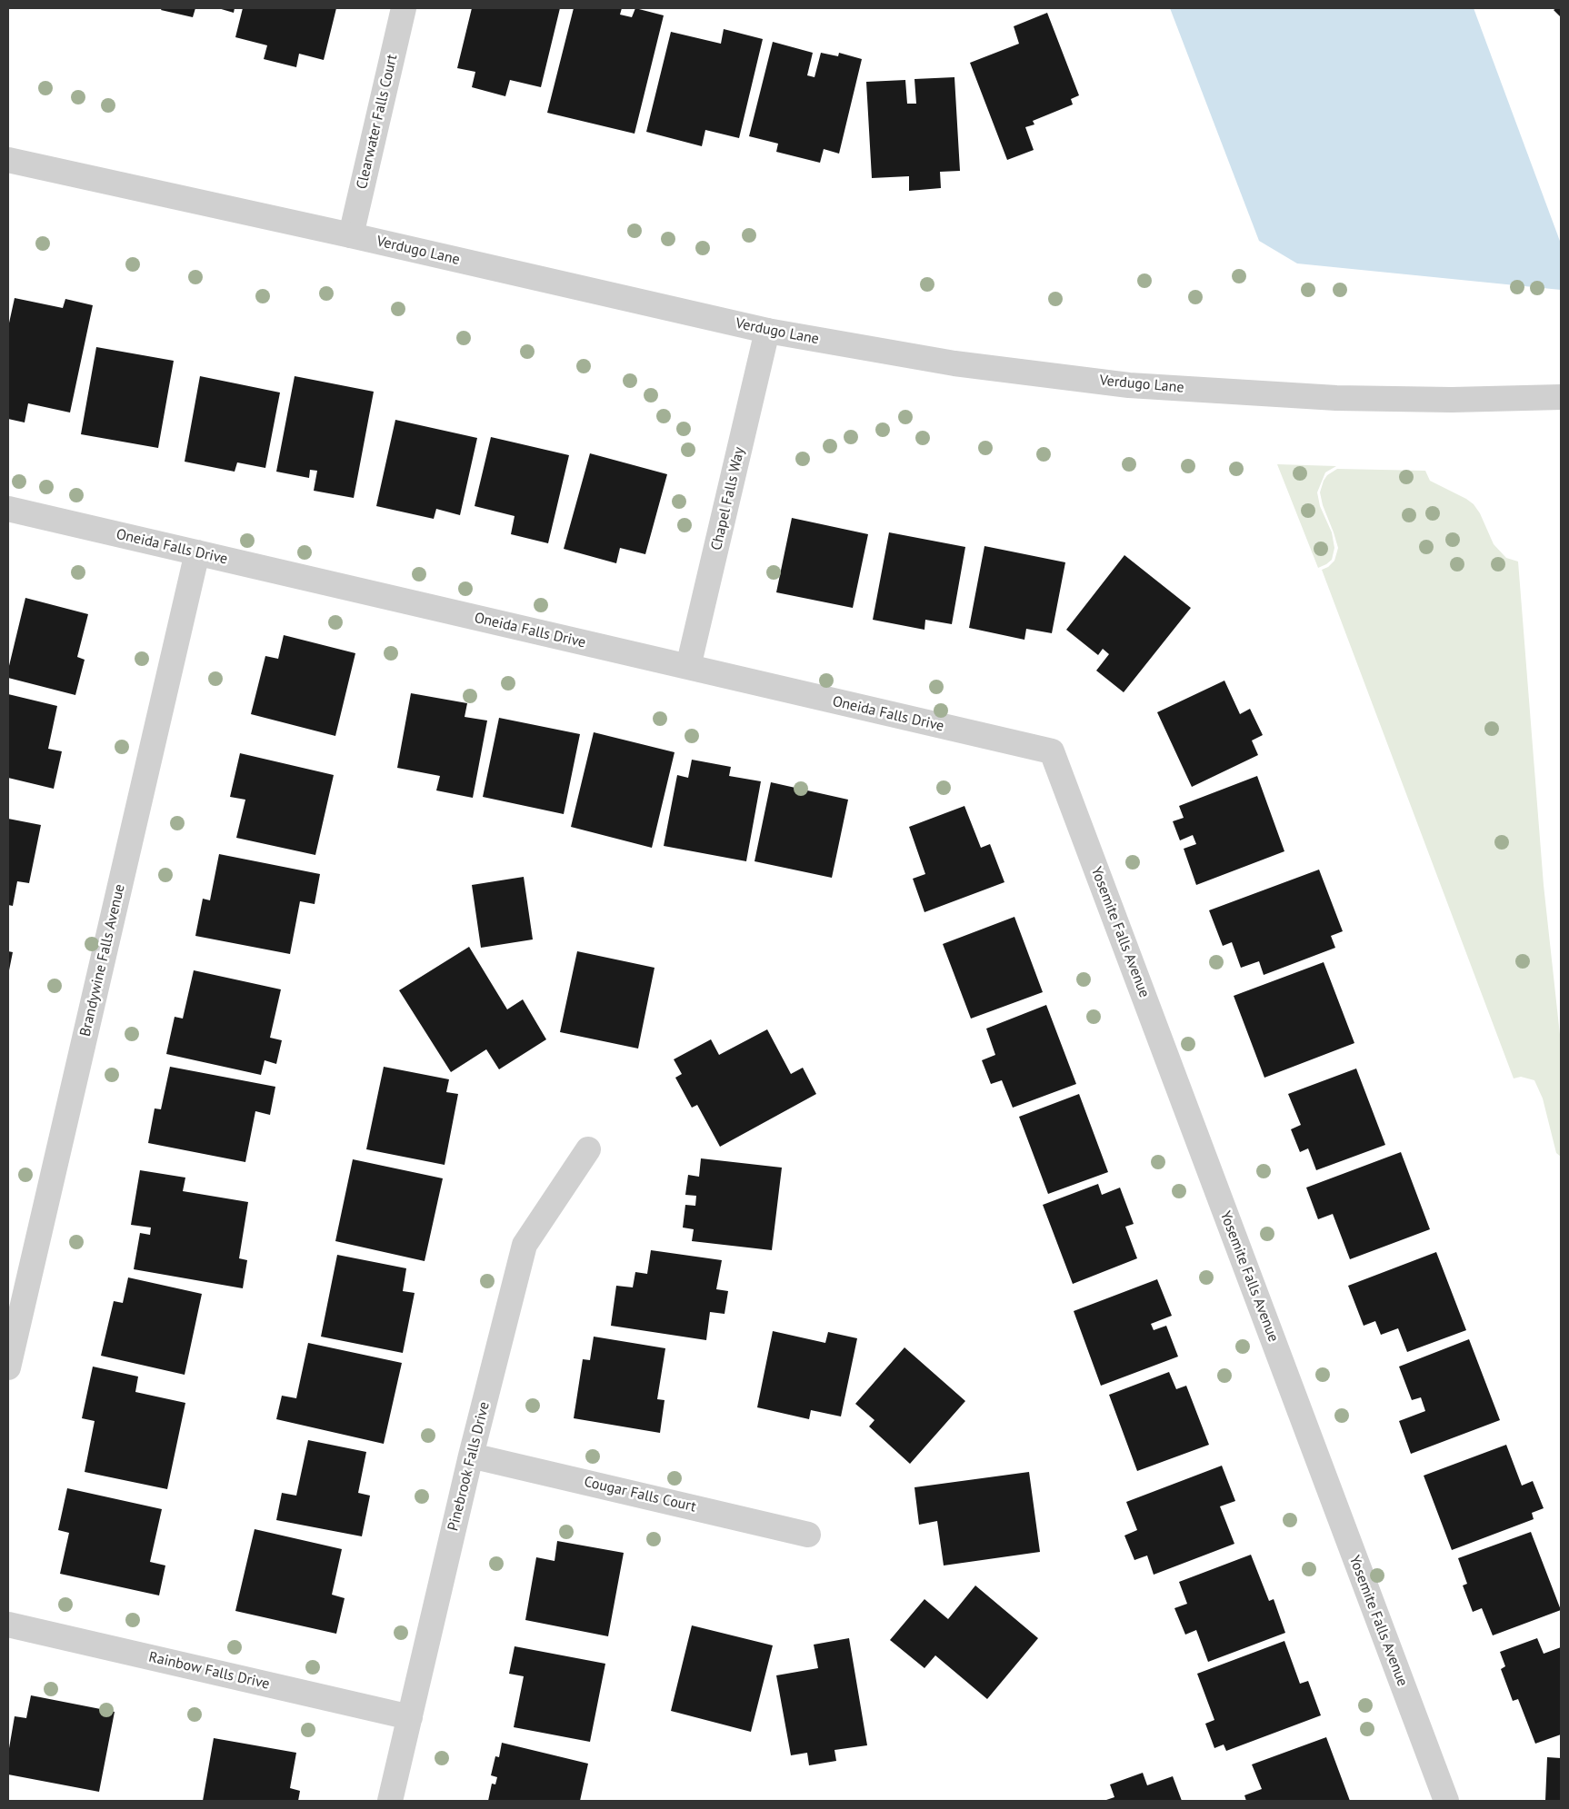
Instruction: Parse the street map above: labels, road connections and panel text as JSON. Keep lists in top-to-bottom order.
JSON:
{
  "streets": {
    "street": [
      "Clearwater Falls Court",
      "Verdugo Lane",
      "Chapel Falls Way",
      "Oneida Falls Drive",
      "Yosemite Falls Avenue",
      "Brandywine Falls Avenue",
      "Pinebrook Falls Drive",
      "Cougar Falls Court",
      "Rainbow Falls Drive"
    ]
  },
  "crossings": [
    ["Clearwater Falls Court", "Verdugo Lane"],
    ["Verdugo Lane", "Chapel Falls Way"],
    ["Chapel Falls Way", "Oneida Falls Drive"],
    ["Oneida Falls Drive", "Yosemite Falls Avenue"],
    ["Oneida Falls Drive", "Brandywine Falls Avenue"],
    ["Pinebrook Falls Drive", "Cougar Falls Court"],
    ["Pinebrook Falls Drive", "Rainbow Falls Drive"]
  ]
}
